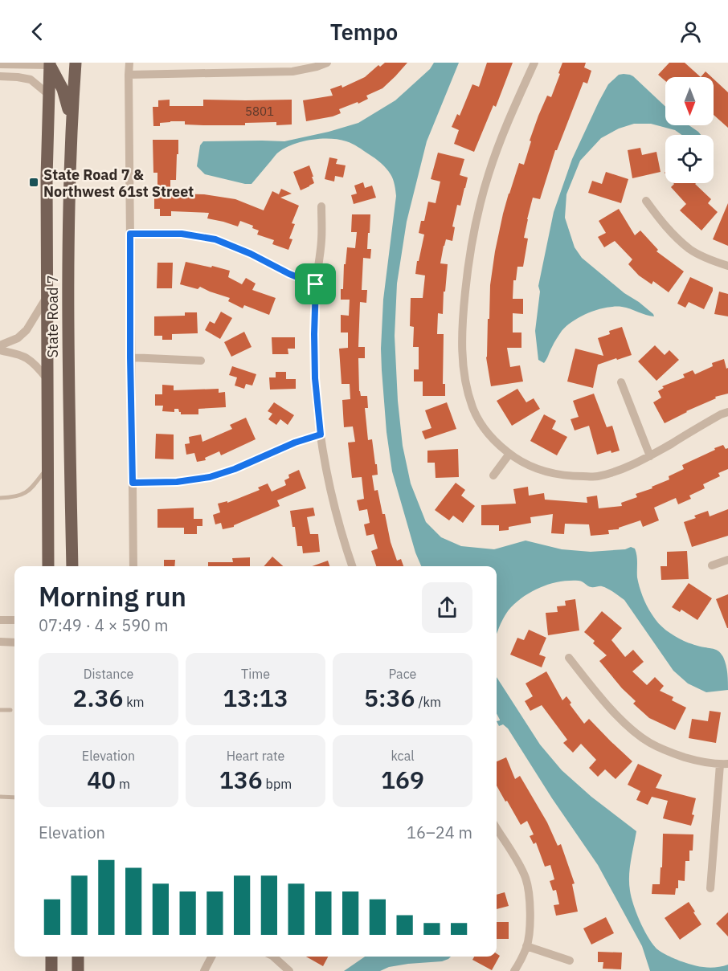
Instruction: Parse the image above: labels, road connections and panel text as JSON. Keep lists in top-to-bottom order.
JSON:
{
  "streets": {
    "main road": ["State Road 7"]
  },
  "places": {
    "transit": ["State Road 7 & Northwest 61st Street"]
  },
  "house_numbers": ["5801"],
  "north": "bottom",
  "page": {
    "header": "Tempo",
    "heading": ["Morning run", "07:49 · 4 × 590 m"],
    "stats": [
      ["Distance", "2.36 km"],
      ["Time", "13:13"],
      ["Pace", "5:36 /km"],
      ["Elevation", "40 m"],
      ["Heart rate", "136 bpm"],
      ["kcal", "169"]
    ],
    "chart": ["Elevation", "16–24 m"]
  }
}
